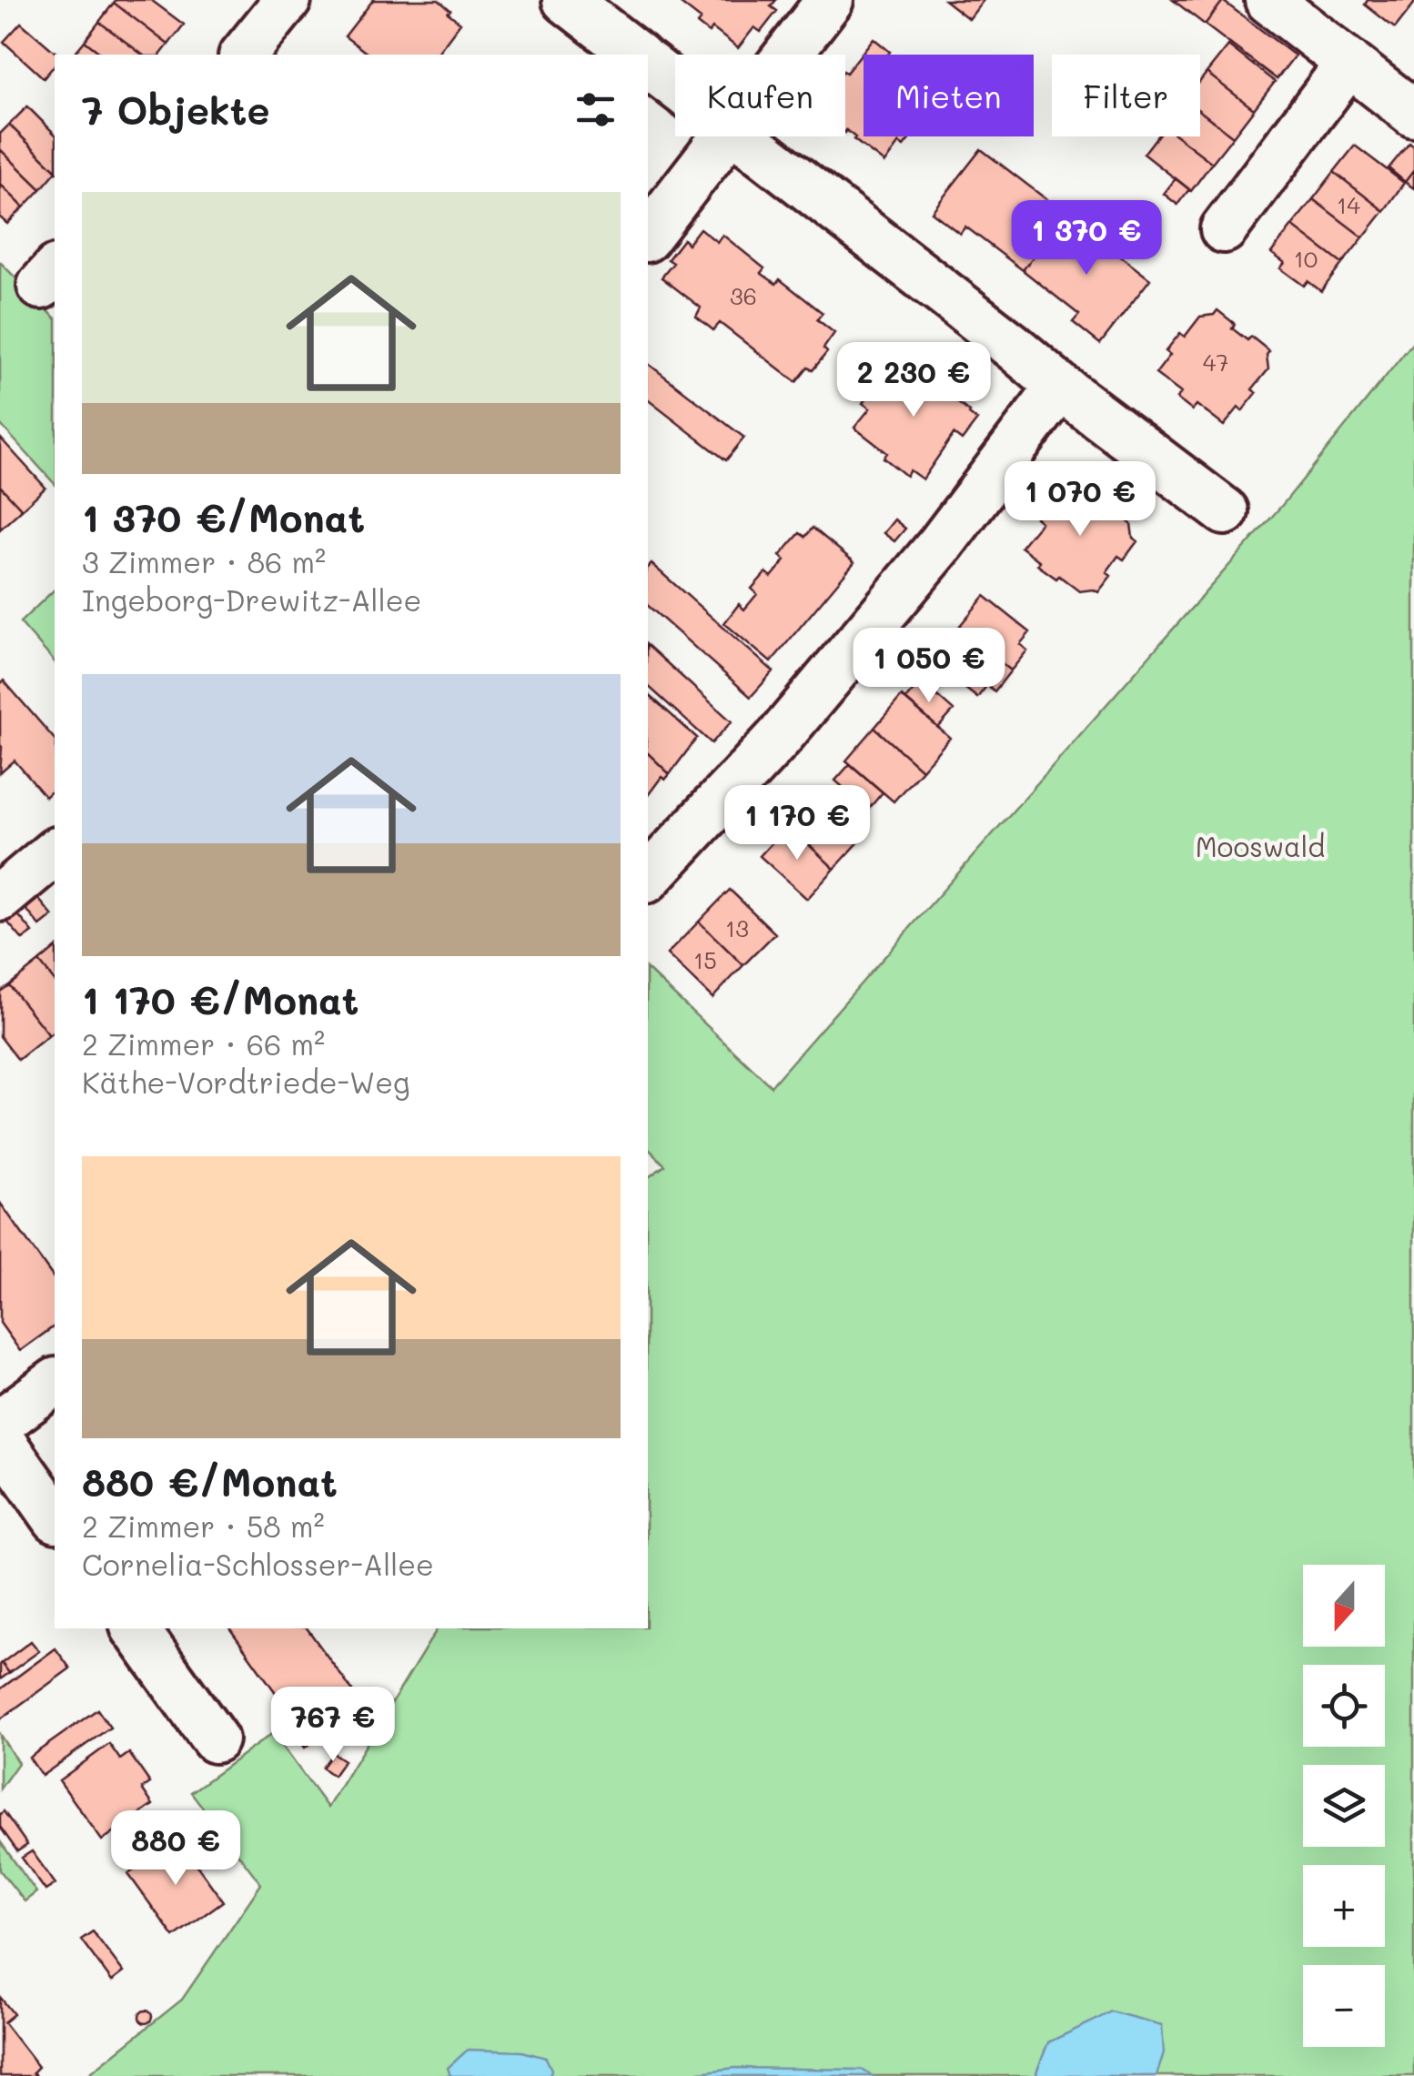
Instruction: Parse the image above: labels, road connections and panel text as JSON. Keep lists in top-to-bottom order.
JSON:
{
  "parks": ["Mooswald"],
  "house_numbers": [
    "14",
    "10",
    "36",
    "47",
    "13",
    "15"
  ],
  "north": "bottom",
  "page": {
    "chip": ["Kaufen", "Mieten", "Filter"],
    "heading": "7 Objekte",
    "list": [
      {
        "name": "1 370 €/Monat",
        "note": "3 Zimmer · 86 m² · Ingeborg-Drewitz-Allee"
      },
      {
        "name": "1 170 €/Monat",
        "note": "2 Zimmer · 66 m² · Käthe-Vordtriede-Weg"
      },
      {
        "name": "880 €/Monat",
        "note": "2 Zimmer · 58 m² · Cornelia-Schlosser-Allee"
      }
    ],
    "price": [
      "1 370 €",
      "2 230 €",
      "1 070 €",
      "1 050 €",
      "1 170 €",
      "767 €",
      "880 €"
    ],
    "map_buttons": ["+", "−"]
  }
}
